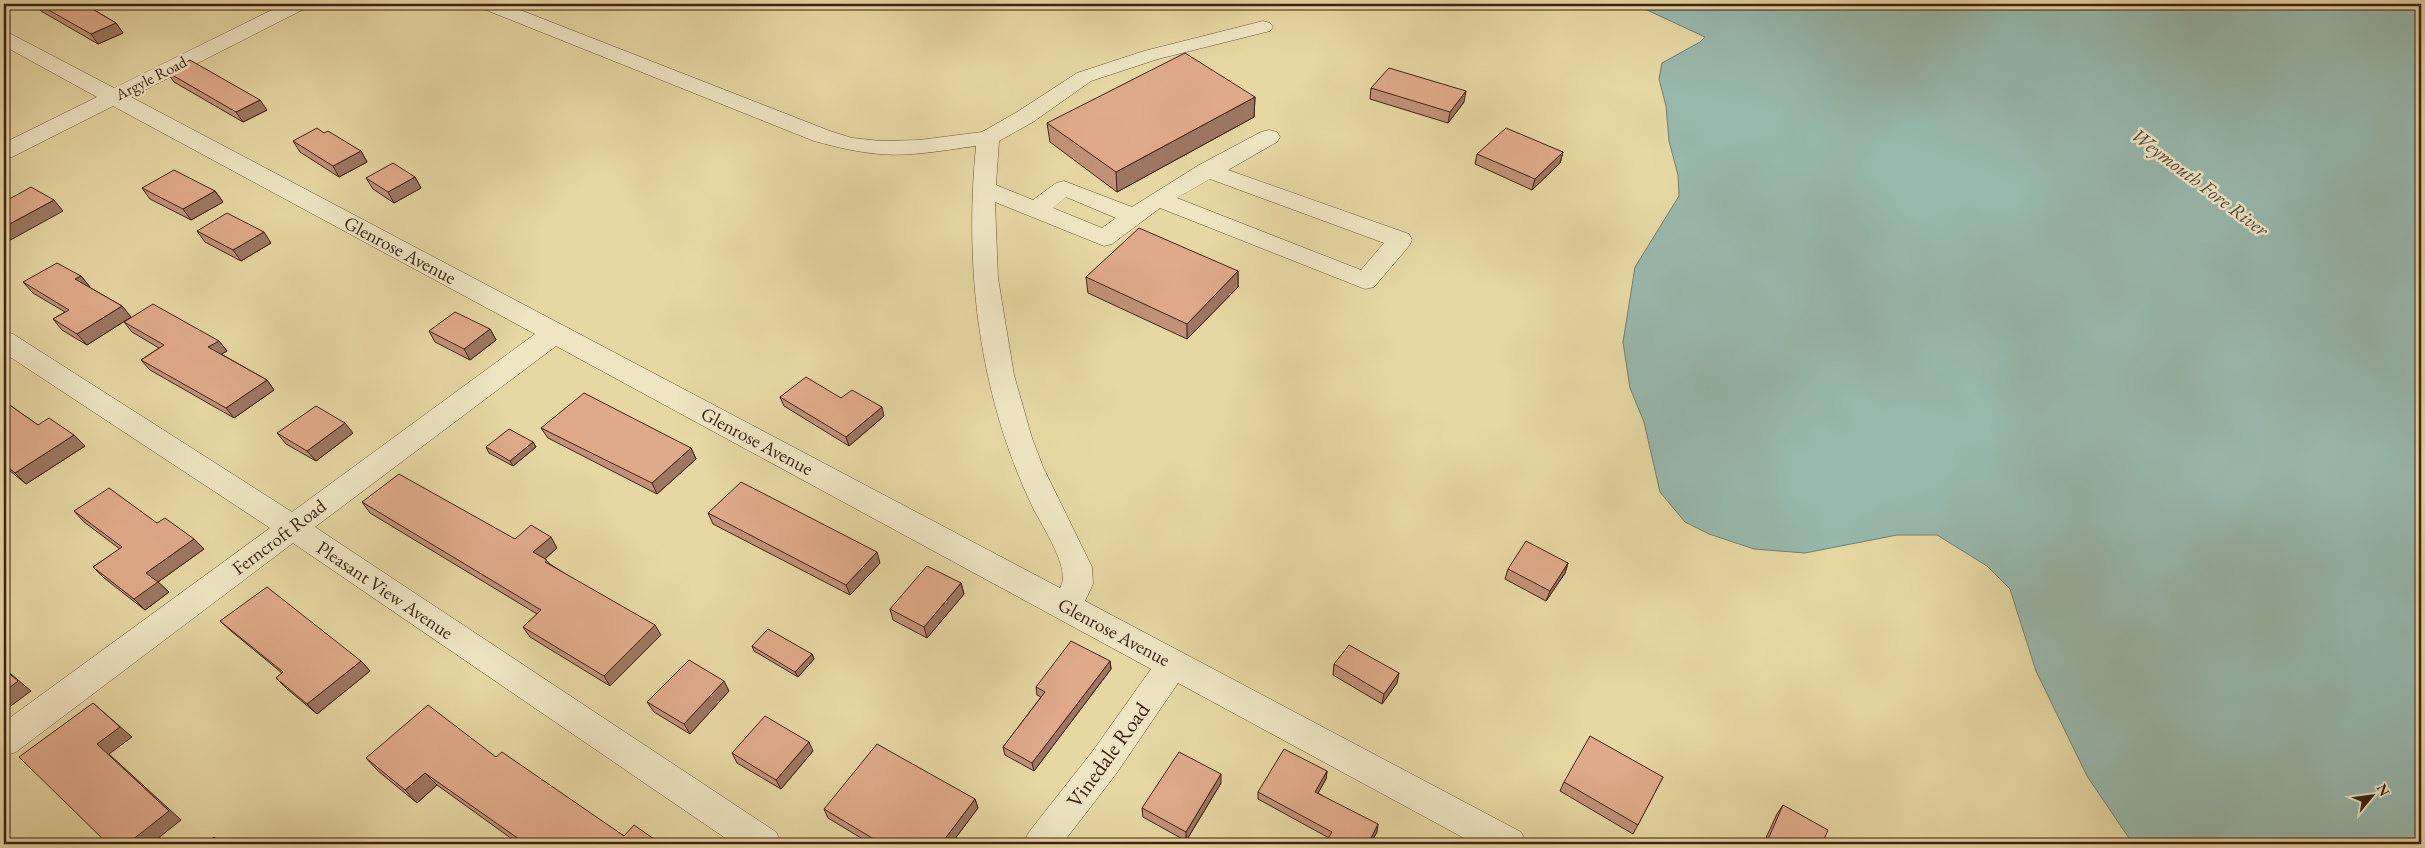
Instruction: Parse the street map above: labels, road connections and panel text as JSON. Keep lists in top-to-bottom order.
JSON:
{
  "streets": {
    "street": [
      "Argyle Road",
      "Glenrose Avenue",
      "Ferncroft Road",
      "Pleasant View Avenue",
      "Vinedale Road"
    ]
  },
  "crossings": [
    ["Argyle Road", "Glenrose Avenue"],
    ["Glenrose Avenue", "Ferncroft Road"],
    ["Glenrose Avenue", "Vinedale Road"],
    ["Ferncroft Road", "Pleasant View Avenue"]
  ],
  "water": ["Weymouth Fore River"],
  "north": "top right"
}
